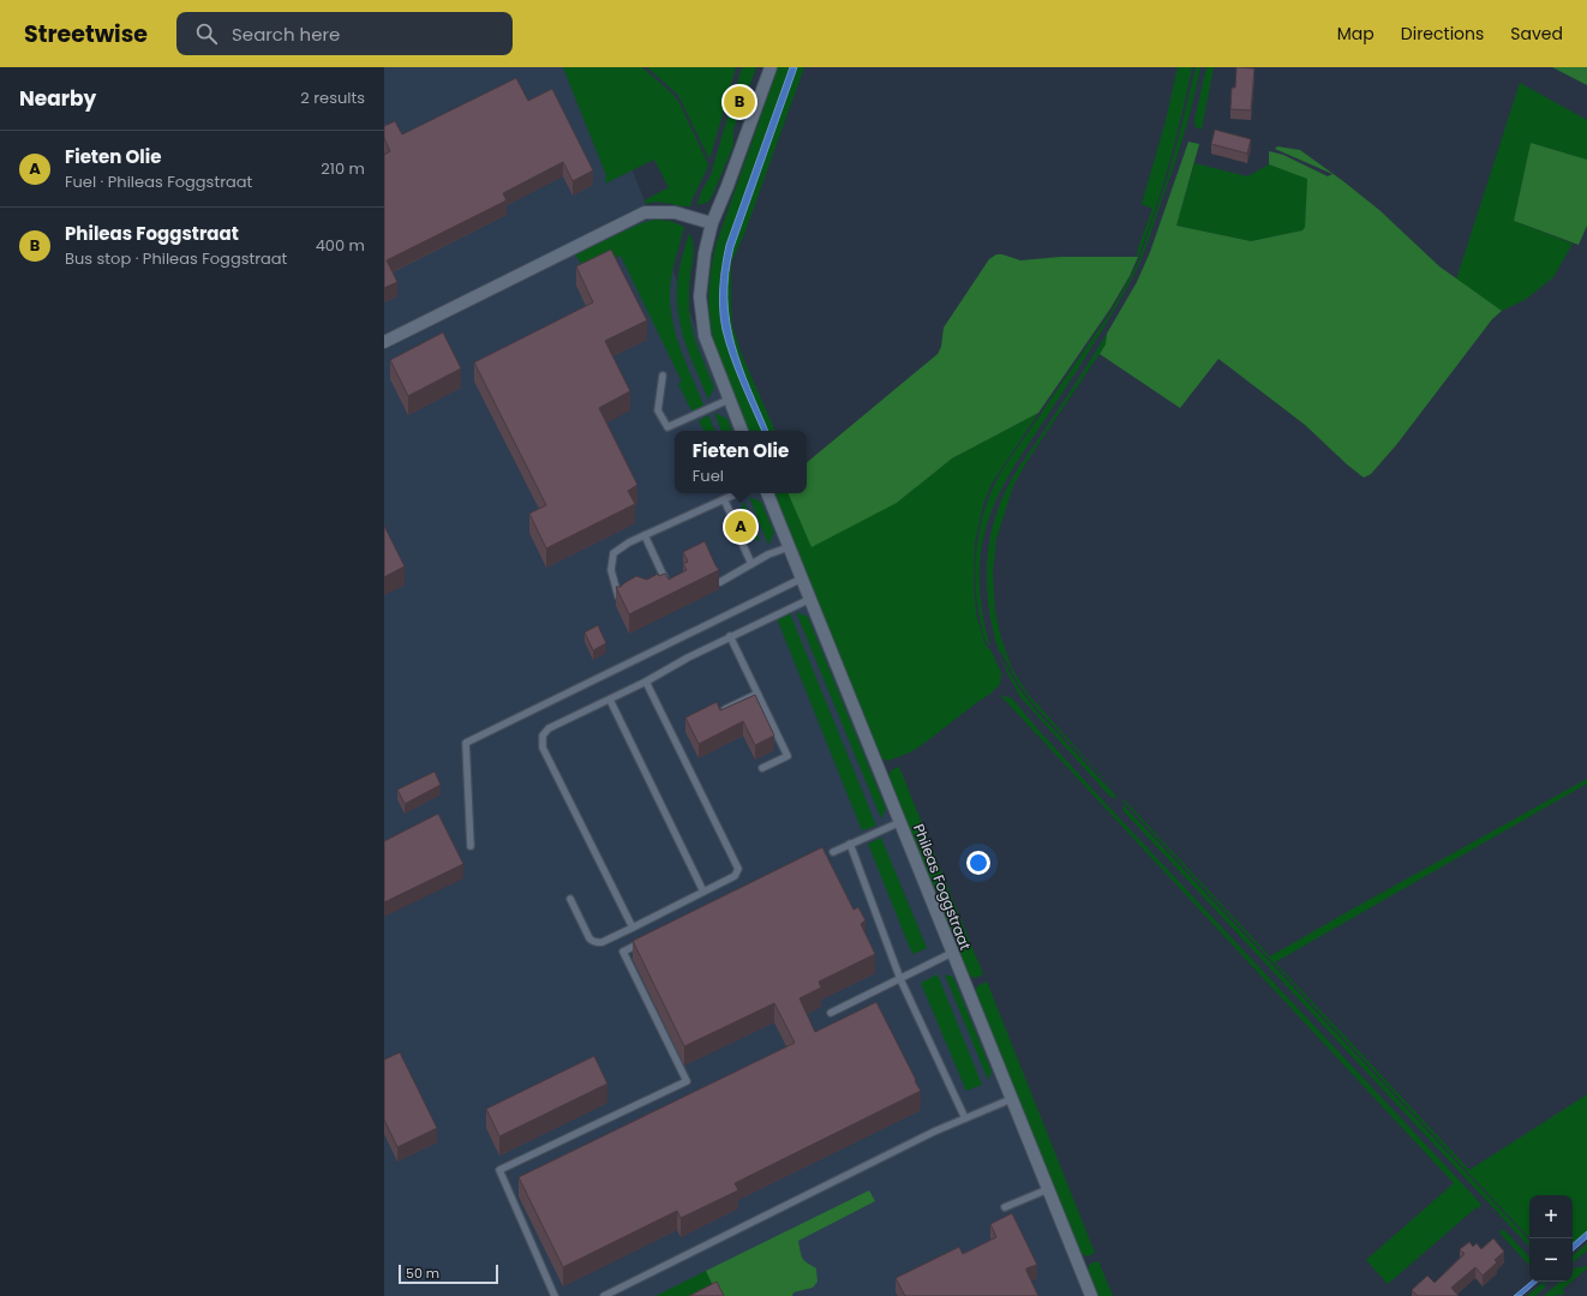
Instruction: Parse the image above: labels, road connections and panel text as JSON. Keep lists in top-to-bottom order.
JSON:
{
  "streets": {
    "street": ["Phileas Foggstraat"]
  },
  "scale_bar": "50 m",
  "page": {
    "header": "Streetwise",
    "search": "Search here",
    "nav": ["Map", "Directions", "Saved"],
    "heading": ["Nearby", "2 results"],
    "pins": ["B", "A"],
    "list": [
      {
        "mark": "A",
        "name": "Fieten Olie",
        "note": "Fuel · Phileas Foggstraat",
        "value": "210 m"
      },
      {
        "mark": "B",
        "name": "Phileas Foggstraat",
        "note": "Bus stop · Phileas Foggstraat",
        "value": "400 m"
      }
    ],
    "popup": ["Fieten Olie", "Fuel"],
    "map_buttons": ["+", "−"],
    "scale": "50 m"
  }
}
